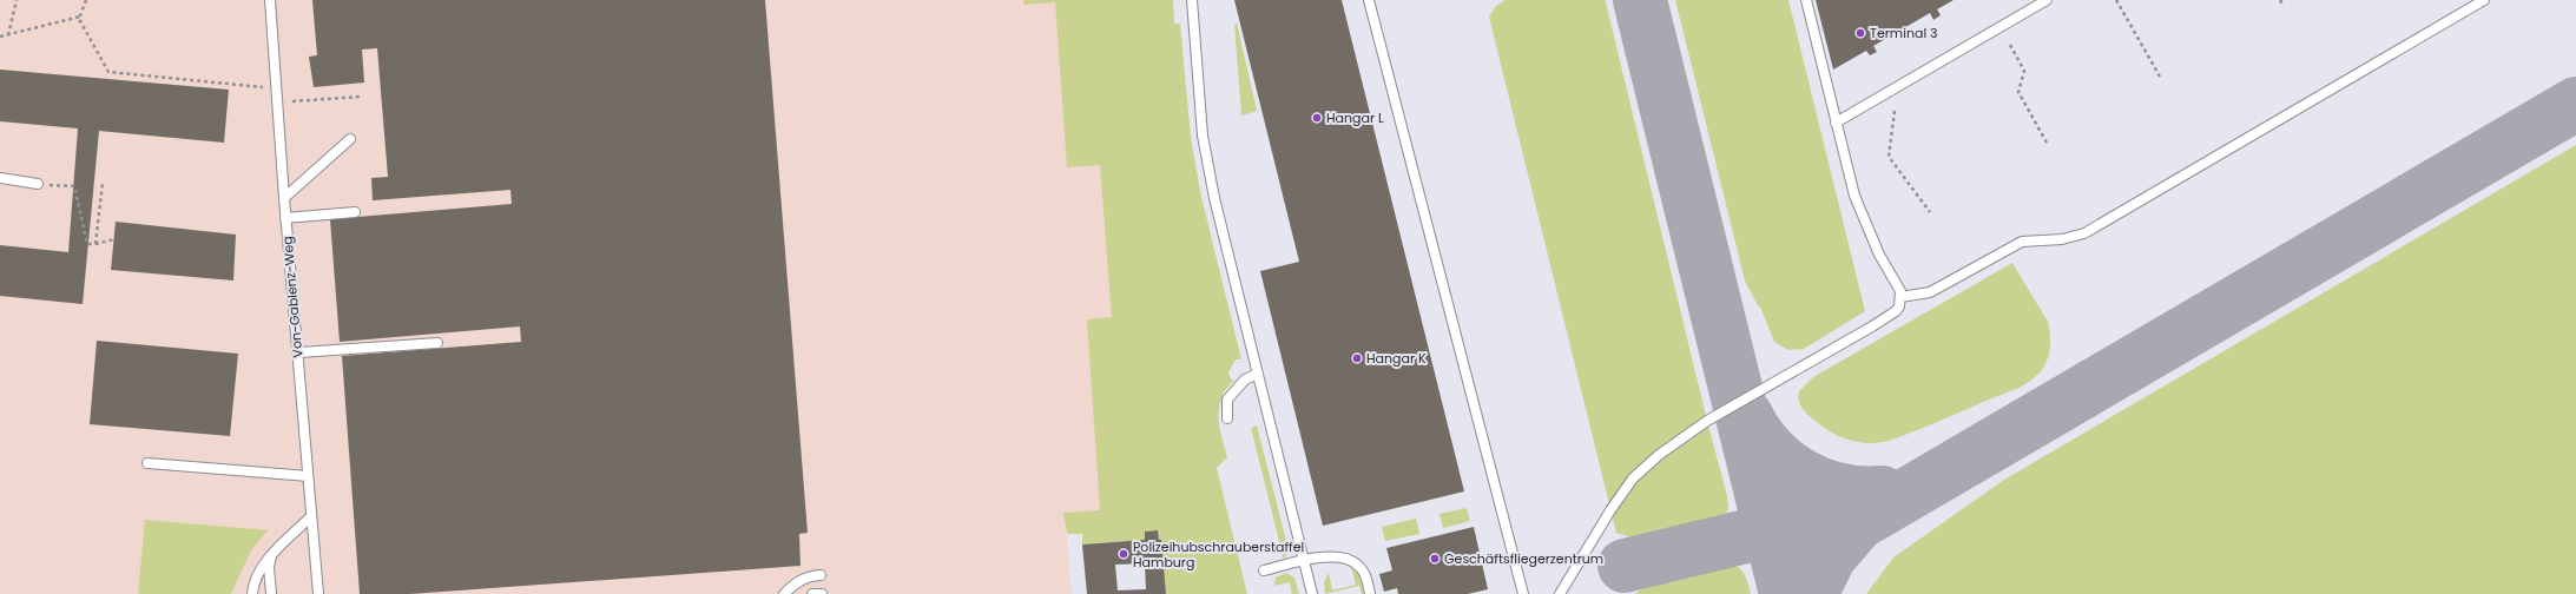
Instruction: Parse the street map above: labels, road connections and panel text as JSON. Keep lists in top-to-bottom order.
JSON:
{
  "streets": {
    "lane": ["Von-Gablenz-Weg"]
  },
  "places": [
    "Terminal 3",
    "Hangar L",
    "Hangar K",
    "Polizeihubschrauberstaffel Hamburg",
    "Geschäftsfliegerzentrum"
  ]
}
